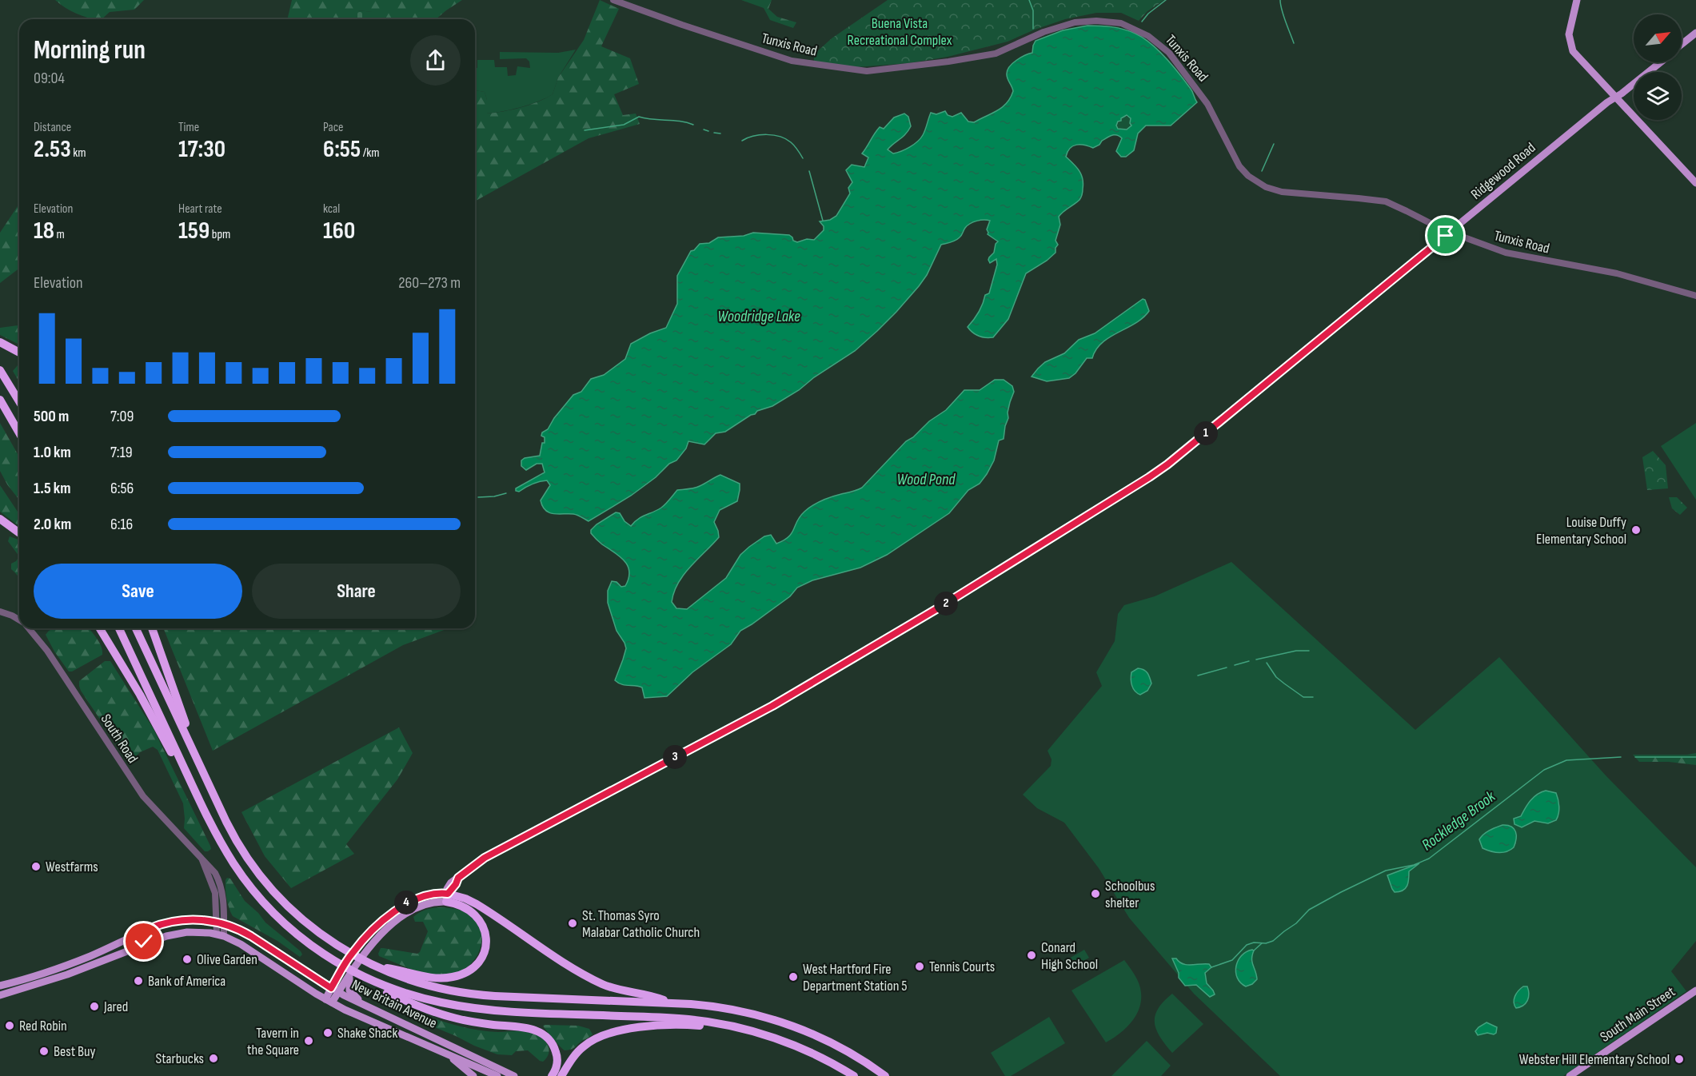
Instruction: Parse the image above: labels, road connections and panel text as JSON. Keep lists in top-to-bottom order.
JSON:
{
  "streets": {
    "main road": ["Ridgewood Road", "New Britain Avenue", "South Main Street"],
    "street": ["Tunxis Road", "South Road"]
  },
  "crossings": [
    ["Tunxis Road", "Ridgewood Road"],
    ["South Road", "New Britain Avenue"]
  ],
  "water": ["Woodridge Lake", "Wood Pond", "Rockledge Brook"],
  "parks": ["Buena Vista Recreational Complex"],
  "places": [
    "Louise Duffy Elementary School",
    "Westfarms",
    "Schoolbus shelter",
    "St. Thomas Syro Malabar Catholic Church",
    "Conard High School",
    "Olive Garden",
    "Tennis Courts",
    "West Hartford Fire Department Station 5",
    "Bank of America",
    "Jared",
    "Red Robin",
    "Shake Shack",
    "Tavern in the Square",
    "Best Buy",
    "Starbucks",
    "Webster Hill Elementary School"
  ],
  "north": "top right",
  "page": {
    "heading": ["Morning run", "09:04"],
    "stats": [
      ["Distance", "2.53 km"],
      ["Time", "17:30"],
      ["Pace", "6:55 /km"],
      ["Elevation", "18 m"],
      ["Heart rate", "159 bpm"],
      ["kcal", "160"]
    ],
    "chart": ["Elevation", "260–273 m"],
    "list": [
      {
        "name": "500 m",
        "note": "7:09"
      },
      {
        "name": "1.0 km",
        "note": "7:19"
      },
      {
        "name": "1.5 km",
        "note": "6:56"
      },
      {
        "name": "2.0 km",
        "note": "6:16"
      }
    ],
    "pins": [
      "1",
      "2",
      "3",
      "4"
    ],
    "buttons": ["Save", "Share"]
  }
}
